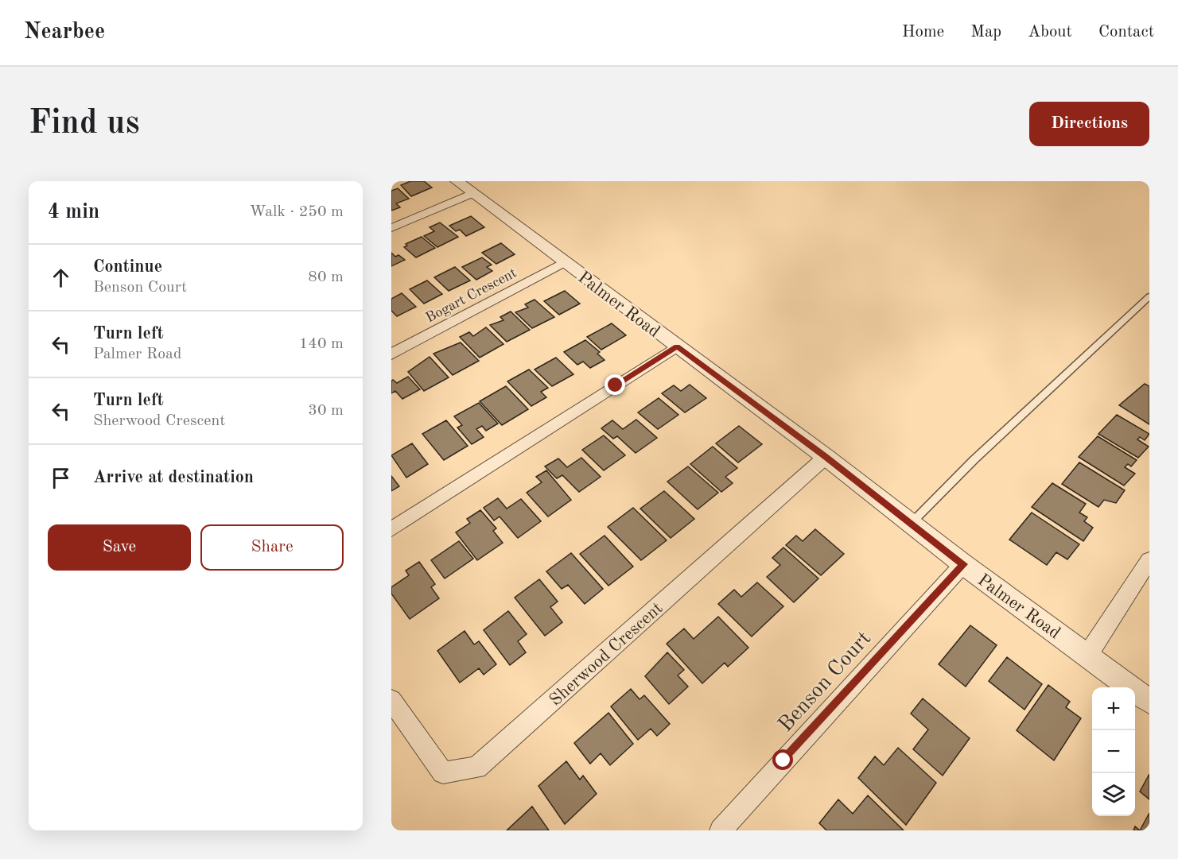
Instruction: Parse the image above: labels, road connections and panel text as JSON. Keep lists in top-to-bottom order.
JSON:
{
  "streets": {
    "street": [
      "Bogart Crescent",
      "Palmer Road",
      "Sherwood Crescent",
      "Benson Court"
    ]
  },
  "crossings": [
    ["Bogart Crescent", "Palmer Road"],
    ["Palmer Road", "Sherwood Crescent"],
    ["Palmer Road", "Benson Court"]
  ],
  "page": {
    "header": "Nearbee",
    "nav": [
      "Home",
      "Map",
      "About",
      "Contact"
    ],
    "buttons": [
      "Directions",
      ["Save", "Share"]
    ],
    "title": "Find us",
    "heading": ["4 min", "Walk · 250 m"],
    "list": [
      ["Continue", "Benson Court", "80 m"],
      ["Turn left", "Palmer Road", "140 m"],
      ["Turn left", "Sherwood Crescent", "30 m"],
      "Arrive at destination"
    ],
    "map_buttons": ["+", "−"]
  }
}
